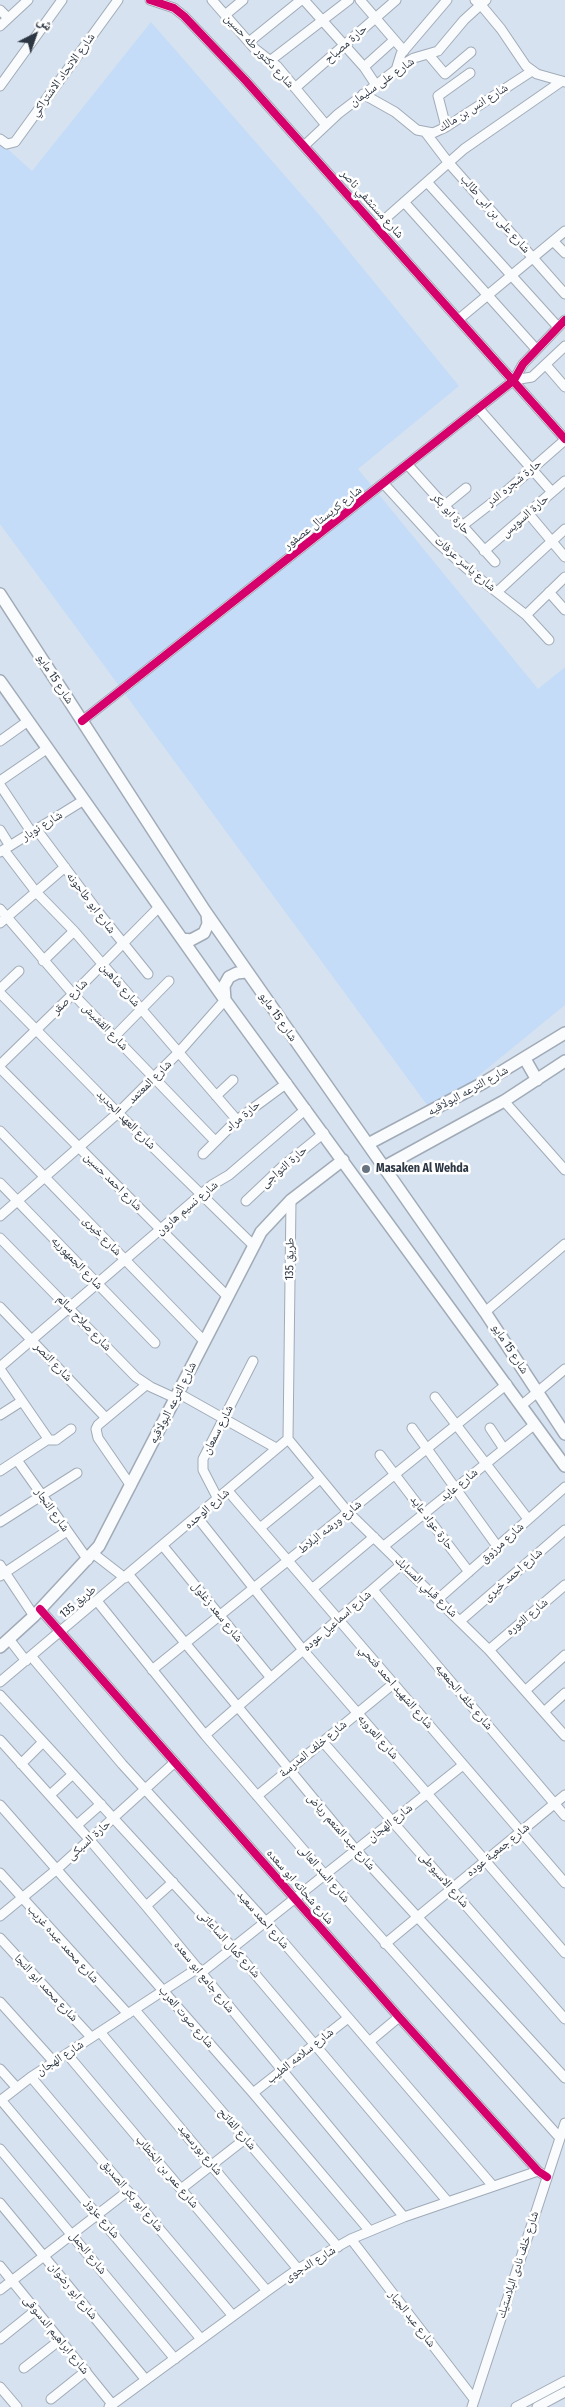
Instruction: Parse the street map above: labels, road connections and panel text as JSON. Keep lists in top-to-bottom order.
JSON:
{
  "streets": {
    "main road": ["شارع 15 مايو", "شارع الترعه البولاقيه"],
    "street": [
      "حارة مصباح",
      "شارع دكتور طه حسين",
      "شارع الاتحاد الاشتراكي",
      "شارع على سليمان",
      "شارع انس بن مالك",
      "شارع مستشفي ناصر",
      "شارع على بن ابى طالب",
      "حارة شجره الدر",
      "حارة ابو بكر",
      "حارة السويس",
      "شارع كريستال عصفور",
      "شارع ياسر عرفات",
      "شارع نوبار",
      "شارع ابو طاحونه",
      "شارع شاهين",
      "شارع صقر",
      "شارع القشيش",
      "شارع المعتمد",
      "حارة مراد",
      "شارع العهد الجديد",
      "حارة التواجى",
      "شارع احمد حسين",
      "شارع نسيم هارون",
      "شارع خيرى",
      "طريق 135",
      "شارع الجمهوريه",
      "شارع صلاح سالم",
      "شارع النصر",
      "شارع سمعان",
      "شارع عايد",
      "شارع الوحده",
      "شارع النجار",
      "حارة عواد عايد",
      "شارع ورشه البلاط",
      "شارع مرزوق",
      "شارع احمد خيرى",
      "شارع قبلي المسابك",
      "شارع سعد زغلول",
      "شارع الثوره",
      "شارع اسماعيل عوده",
      "شارع الشهيد احمد فتحي",
      "شارع خلف الجمعيه",
      "شارع العروبه",
      "شارع خلف المدرسة",
      "شارع الهجان",
      "شارع عبد المنعم رياض",
      "حارة السبكى",
      "شارع جمعية عوده",
      "شارع السد العالى",
      "شارع الاسيوطى",
      "شارع شحاته ابو سعده",
      "شارع احمد سعيد",
      "شارع محمد عبده غريب",
      "شارع كمال الساعاتى",
      "شارع جامع ابو سعده",
      "شارع محمد ابو النجا",
      "شارع صوت العرب",
      "شارع سلامه الطيب",
      "شارع الفاتح",
      "شارع بورسعيد",
      "شارع عمر بن الخطاب",
      "شارع ابو بكر الصديق",
      "شارع عزوز",
      "شارع الجمل",
      "شارع الدجوى",
      "شارع خلف نادى البلاستيك",
      "شارع ابو رضوان",
      "شارع عبد الجبار",
      "شارع ابراهيم الدسوقى"
    ]
  },
  "crossings": [
    ["حارة مصباح", "شارع دكتور طه حسين"],
    ["شارع دكتور طه حسين", "شارع على سليمان"],
    ["شارع على سليمان", "شارع انس بن مالك"],
    ["شارع على سليمان", "شارع مستشفي ناصر"],
    ["شارع انس بن مالك", "شارع على بن ابى طالب"],
    ["شارع مستشفي ناصر", "حارة شجره الدر"],
    ["شارع مستشفي ناصر", "شارع كريستال عصفور"],
    ["حارة شجره الدر", "حارة ابو بكر"],
    ["حارة ابو بكر", "حارة السويس"],
    ["حارة ابو بكر", "شارع كريستال عصفور"],
    ["شارع كريستال عصفور", "شارع ياسر عرفات"],
    ["شارع كريستال عصفور", "شارع 15 مايو"],
    ["شارع 15 مايو", "شارع نوبار"],
    ["شارع 15 مايو", "شارع صقر"],
    ["شارع 15 مايو", "شارع المعتمد"],
    ["شارع 15 مايو", "شارع الترعه البولاقيه"],
    ["شارع 15 مايو", "حارة مراد"],
    ["شارع 15 مايو", "حارة التواجى"],
    ["شارع 15 مايو", "شارع نسيم هارون"],
    ["شارع 15 مايو", "شارع عايد"],
    ["شارع 15 مايو", "شارع ورشه البلاط"],
    ["شارع نوبار", "شارع ابو طاحونه"],
    ["شارع نوبار", "شارع شاهين"],
    ["شارع ابو طاحونه", "شارع صقر"],
    ["شارع شاهين", "شارع صقر"],
    ["شارع شاهين", "شارع المعتمد"],
    ["شارع شاهين", "حارة مراد"],
    ["شارع صقر", "شارع القشيش"],
    ["شارع صقر", "شارع العهد الجديد"],
    ["شارع صقر", "شارع احمد حسين"],
    ["شارع القشيش", "شارع المعتمد"],
    ["شارع القشيش", "حارة مراد"],
    ["شارع المعتمد", "شارع العهد الجديد"],
    ["شارع المعتمد", "شارع احمد حسين"],
    ["شارع المعتمد", "شارع خيرى"],
    ["شارع المعتمد", "شارع الجمهوريه"],
    ["شارع الترعه البولاقيه", "شارع العهد الجديد"],
    ["شارع الترعه البولاقيه", "شارع احمد حسين"],
    ["شارع الترعه البولاقيه", "شارع خيرى"],
    ["شارع الترعه البولاقيه", "طريق 135"],
    ["شارع الترعه البولاقيه", "شارع صلاح سالم"],
    ["شارع الترعه البولاقيه", "شارع النجار"],
    ["شارع الترعه البولاقيه", "شارع شحاته ابو سعده"],
    ["شارع الترعه البولاقيه", "شارع احمد سعيد"],
    ["شارع العهد الجديد", "شارع نسيم هارون"],
    ["شارع احمد حسين", "شارع نسيم هارون"],
    ["شارع نسيم هارون", "شارع خيرى"],
    ["شارع نسيم هارون", "شارع الجمهوريه"],
    ["شارع نسيم هارون", "شارع صلاح سالم"],
    ["شارع نسيم هارون", "شارع النصر"],
    ["طريق 135", "شارع الوحده"],
    ["طريق 135", "شارع النجار"],
    ["طريق 135", "شارع قبلي المسابك"],
    ["طريق 135", "شارع عبد المنعم رياض"],
    ["طريق 135", "شارع السد العالى"],
    ["طريق 135", "شارع شحاته ابو سعده"],
    ["طريق 135", "شارع احمد سعيد"],
    ["شارع صلاح سالم", "شارع سمعان"],
    ["شارع صلاح سالم", "شارع الوحده"],
    ["شارع سمعان", "شارع الوحده"],
    ["شارع عايد", "حارة عواد عايد"],
    ["شارع عايد", "شارع قبلي المسابك"],
    ["شارع الوحده", "شارع النجار"],
    ["شارع الوحده", "شارع قبلي المسابك"],
    ["شارع الوحده", "شارع سعد زغلول"],
    ["شارع الوحده", "شارع الشهيد احمد فتحي"],
    ["شارع الوحده", "شارع العروبه"],
    ["شارع الوحده", "شارع عبد المنعم رياض"],
    ["شارع النجار", "شارع عبد المنعم رياض"],
    ["حارة عواد عايد", "شارع ورشه البلاط"],
    ["حارة عواد عايد", "شارع مرزوق"],
    ["شارع ورشه البلاط", "شارع قبلي المسابك"],
    ["شارع ورشه البلاط", "شارع سعد زغلول"],
    ["شارع ورشه البلاط", "شارع الشهيد احمد فتحي"],
    ["شارع ورشه البلاط", "شارع العروبه"],
    ["شارع ورشه البلاط", "شارع عبد المنعم رياض"],
    ["شارع ورشه البلاط", "شارع السد العالى"],
    ["شارع مرزوق", "شارع قبلي المسابك"],
    ["شارع احمد خيرى", "شارع قبلي المسابك"],
    ["شارع قبلي المسابك", "شارع الثوره"],
    ["شارع قبلي المسابك", "شارع اسماعيل عوده"],
    ["شارع سعد زغلول", "شارع اسماعيل عوده"],
    ["شارع اسماعيل عوده", "شارع الشهيد احمد فتحي"],
    ["شارع اسماعيل عوده", "شارع خلف الجمعيه"],
    ["شارع اسماعيل عوده", "شارع العروبه"],
    ["شارع اسماعيل عوده", "شارع عبد المنعم رياض"],
    ["شارع اسماعيل عوده", "شارع السد العالى"],
    ["شارع الشهيد احمد فتحي", "شارع خلف المدرسة"],
    ["شارع الشهيد احمد فتحي", "شارع الهجان"],
    ["شارع الشهيد احمد فتحي", "شارع جمعية عوده"],
    ["شارع خلف الجمعيه", "شارع جمعية عوده"],
    ["شارع العروبه", "شارع خلف المدرسة"],
    ["شارع العروبه", "شارع الهجان"],
    ["شارع العروبه", "شارع جمعية عوده"],
    ["شارع خلف المدرسة", "شارع عبد المنعم رياض"],
    ["شارع خلف المدرسة", "شارع السد العالى"],
    ["شارع خلف المدرسة", "شارع الاسيوطى"],
    ["شارع الهجان", "شارع عبد المنعم رياض"],
    ["شارع الهجان", "شارع السد العالى"],
    ["شارع الهجان", "شارع الاسيوطى"],
    ["شارع الهجان", "شارع شحاته ابو سعده"],
    ["شارع الهجان", "شارع احمد سعيد"],
    ["شارع الهجان", "شارع محمد عبده غريب"],
    ["شارع الهجان", "شارع كمال الساعاتى"],
    ["شارع الهجان", "شارع جامع ابو سعده"],
    ["شارع الهجان", "شارع محمد ابو النجا"],
    ["شارع الهجان", "شارع صوت العرب"],
    ["شارع الهجان", "شارع الفاتح"],
    ["شارع الهجان", "شارع بورسعيد"],
    ["شارع الهجان", "شارع عمر بن الخطاب"],
    ["شارع الهجان", "شارع ابو بكر الصديق"],
    ["شارع الهجان", "شارع عزوز"],
    ["شارع عبد المنعم رياض", "شارع جمعية عوده"],
    ["حارة السبكى", "شارع شحاته ابو سعده"],
    ["حارة السبكى", "شارع احمد سعيد"],
    ["حارة السبكى", "شارع محمد عبده غريب"],
    ["حارة السبكى", "شارع كمال الساعاتى"],
    ["حارة السبكى", "شارع جامع ابو سعده"],
    ["حارة السبكى", "شارع صوت العرب"],
    ["شارع جمعية عوده", "شارع السد العالى"],
    ["شارع جمعية عوده", "شارع الاسيوطى"],
    ["شارع السد العالى", "شارع خلف نادى البلاستيك"],
    ["شارع شحاته ابو سعده", "شارع الدجوى"],
    ["شارع شحاته ابو سعده", "شارع خلف نادى البلاستيك"],
    ["شارع احمد سعيد", "شارع سلامه الطيب"],
    ["شارع احمد سعيد", "شارع الدجوى"],
    ["شارع محمد عبده غريب", "شارع الفاتح"],
    ["شارع كمال الساعاتى", "شارع سلامه الطيب"],
    ["شارع كمال الساعاتى", "شارع الدجوى"],
    ["شارع جامع ابو سعده", "شارع سلامه الطيب"],
    ["شارع جامع ابو سعده", "شارع الدجوى"],
    ["شارع صوت العرب", "شارع سلامه الطيب"],
    ["شارع صوت العرب", "شارع الدجوى"],
    ["شارع الفاتح", "شارع الدجوى"],
    ["شارع بورسعيد", "شارع الدجوى"],
    ["شارع عمر بن الخطاب", "شارع الدجوى"],
    ["شارع ابو بكر الصديق", "شارع الدجوى"],
    ["شارع عزوز", "شارع الدجوى"],
    ["شارع الجمل", "شارع الدجوى"],
    ["شارع الدجوى", "شارع ابو رضوان"],
    ["شارع الدجوى", "شارع عبد الجبار"],
    ["شارع الدجوى", "شارع ابراهيم الدسوقى"],
    ["شارع خلف نادى البلاستيك", "شارع عبد الجبار"]
  ],
  "places": ["Masaken Al Wehda"],
  "north": "top right"
}
